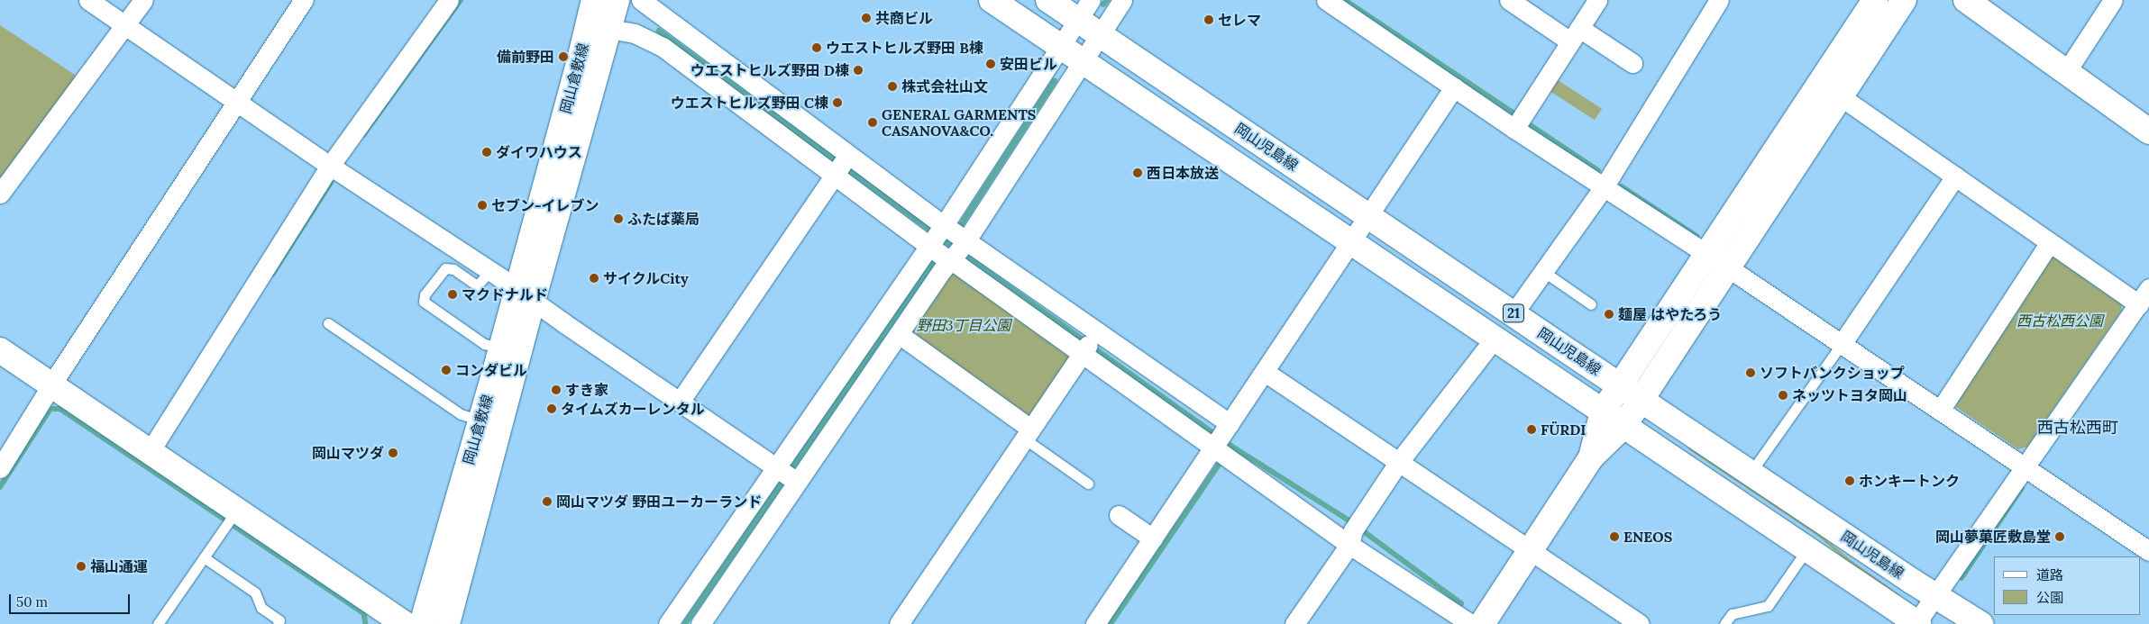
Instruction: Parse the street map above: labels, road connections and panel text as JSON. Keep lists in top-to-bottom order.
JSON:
{
  "streets": {
    "main road": ["岡山倉敷線", "岡山児島線", "21"]
  },
  "districts": ["西古松西町"],
  "parks": ["西古松西公園", "野田3丁目公園"],
  "places": [
    "共商ビル",
    "セレマ",
    "ウエストヒルズ野田 B棟",
    "備前野田",
    "安田ビル",
    "ウエストヒルズ野田 D棟",
    "株式会社山文",
    "ウエストヒルズ野田 C棟",
    "GENERAL GARMENTS CASANOVA&CO.",
    "ダイワハウス",
    "西日本放送",
    "セブン-イレブン",
    "ふたば薬局",
    "サイクルCity",
    "マクドナルド",
    "麺屋 はやたろう",
    "コンダビル",
    "ソフトバンクショップ",
    "すき家",
    "ネッツトヨタ岡山",
    "タイムズカーレンタル",
    "FÜRDI",
    "岡山マツダ",
    "ホンキートンク",
    "岡山マツダ 野田ユーカーランド",
    "ENEOS",
    "岡山夢菓匠敷島堂",
    "福山通運"
  ],
  "legend": ["道路", "公園"],
  "scale_bar": "50 m"
}
